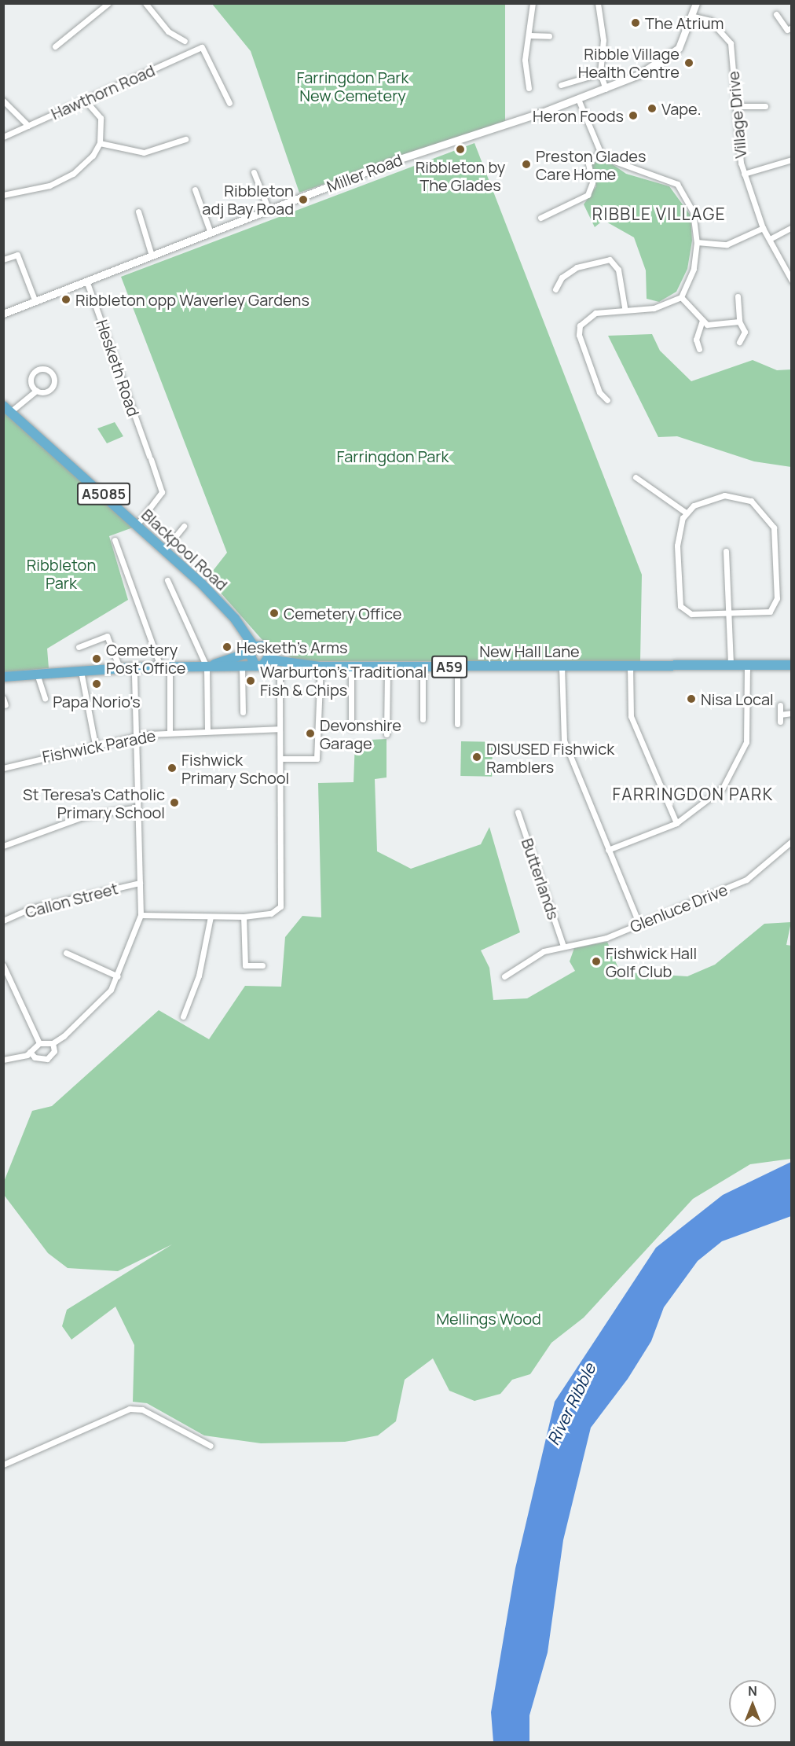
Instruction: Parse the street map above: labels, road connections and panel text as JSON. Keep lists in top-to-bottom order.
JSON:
{
  "streets": {
    "highway": [
      "A5085",
      "Blackpool Road",
      "New Hall Lane",
      "A59"
    ],
    "street": [
      "Hawthorn Road",
      "Village Drive",
      "Miller Road",
      "Hesketh Road",
      "Fishwick Parade",
      "Butterlands",
      "Callon Street",
      "Glenluce Drive"
    ]
  },
  "crossings": [
    ["Village Drive", "Miller Road"],
    ["Miller Road", "Hesketh Road"],
    ["Hesketh Road", "Blackpool Road"],
    ["Blackpool Road", "New Hall Lane"],
    ["Butterlands", "Glenluce Drive"]
  ],
  "districts": ["RIBBLE VILLAGE", "FARRINGDON PARK"],
  "water": ["River Ribble"],
  "parks": [
    "Farringdon Park New Cemetery",
    "Farringdon Park",
    "Ribbleton Park",
    "Mellings Wood"
  ],
  "places": [
    "The Atrium",
    "Ribble Village Health Centre",
    "Vape.",
    "Heron Foods",
    "Ribbleton by The Glades",
    "Preston Glades Care Home",
    "Ribbleton adj Bay Road",
    "Ribbleton opp Waverley Gardens",
    "Cemetery Office",
    "Hesketh's Arms",
    "Cemetery Post Office",
    "Warburton's Traditional Fish & Chips",
    "Papa Norio's",
    "Nisa Local",
    "Devonshire Garage",
    "DISUSED Fishwick Ramblers",
    "Fishwick Primary School",
    "St Teresa's Catholic Primary School",
    "Fishwick Hall Golf Club"
  ],
  "north": "top"
}
